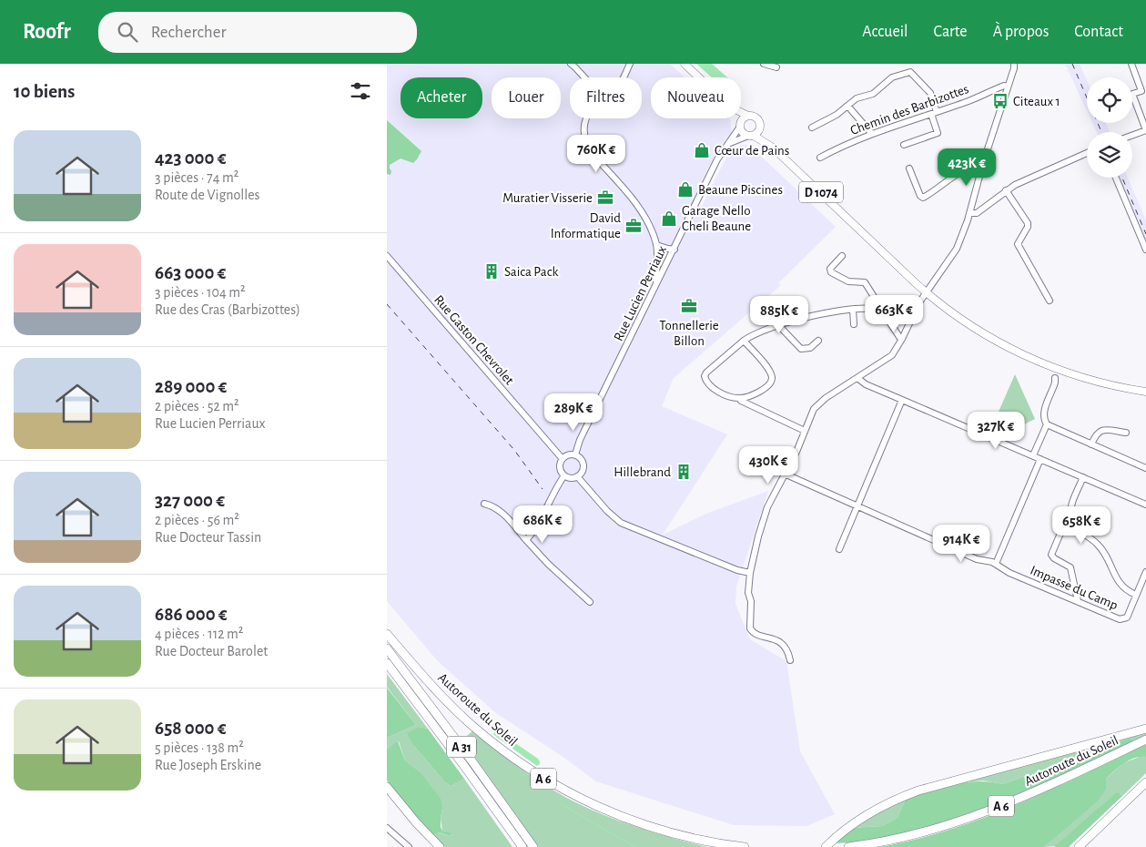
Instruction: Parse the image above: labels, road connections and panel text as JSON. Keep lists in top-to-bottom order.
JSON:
{
  "streets": {
    "highway": ["Autoroute du Soleil", "A 31", "A 6"],
    "main road": ["D 1074"],
    "street": [
      "Chemin des Barbizottes",
      "Rue Lucien Perriaux",
      "Rue Gaston Chevrolet",
      "Impasse du Camp"
    ]
  },
  "crossings": [
    ["D 1074", "Rue Lucien Perriaux"],
    ["Rue Lucien Perriaux", "Rue Gaston Chevrolet"]
  ],
  "places": {
    "bus stop": ["Citeaux 1"],
    "shop": ["Cœur de Pains", "Beaune Piscines", "Garage Nello Cheli Beaune"],
    "office": ["Muratier Visserie", "David Informatique", "Tonnellerie Billon"],
    "building": ["Saica Pack", "Hillebrand"]
  },
  "page": {
    "header": "Roofr",
    "search": "Rechercher",
    "nav": [
      "Accueil",
      "Carte",
      "À propos",
      "Contact"
    ],
    "heading": "10 biens",
    "chip": [
      "Acheter",
      "Louer",
      "Filtres",
      "Nouveau"
    ],
    "list": [
      {
        "name": "423 000 €",
        "note": "3 pièces · 74 m² · Route de Vignolles"
      },
      {
        "name": "663 000 €",
        "note": "3 pièces · 104 m² · Rue des Cras (Barbizottes)"
      },
      {
        "name": "289 000 €",
        "note": "2 pièces · 52 m² · Rue Lucien Perriaux"
      },
      {
        "name": "327 000 €",
        "note": "2 pièces · 56 m² · Rue Docteur Tassin"
      },
      {
        "name": "686 000 €",
        "note": "4 pièces · 112 m² · Rue Docteur Barolet"
      },
      {
        "name": "658 000 €",
        "note": "5 pièces · 138 m² · Rue Joseph Erskine"
      }
    ],
    "price": [
      "760K €",
      "423K €",
      "663K €",
      "885K €",
      "289K €",
      "327K €",
      "430K €",
      "686K €",
      "658K €",
      "914K €"
    ]
  }
}
